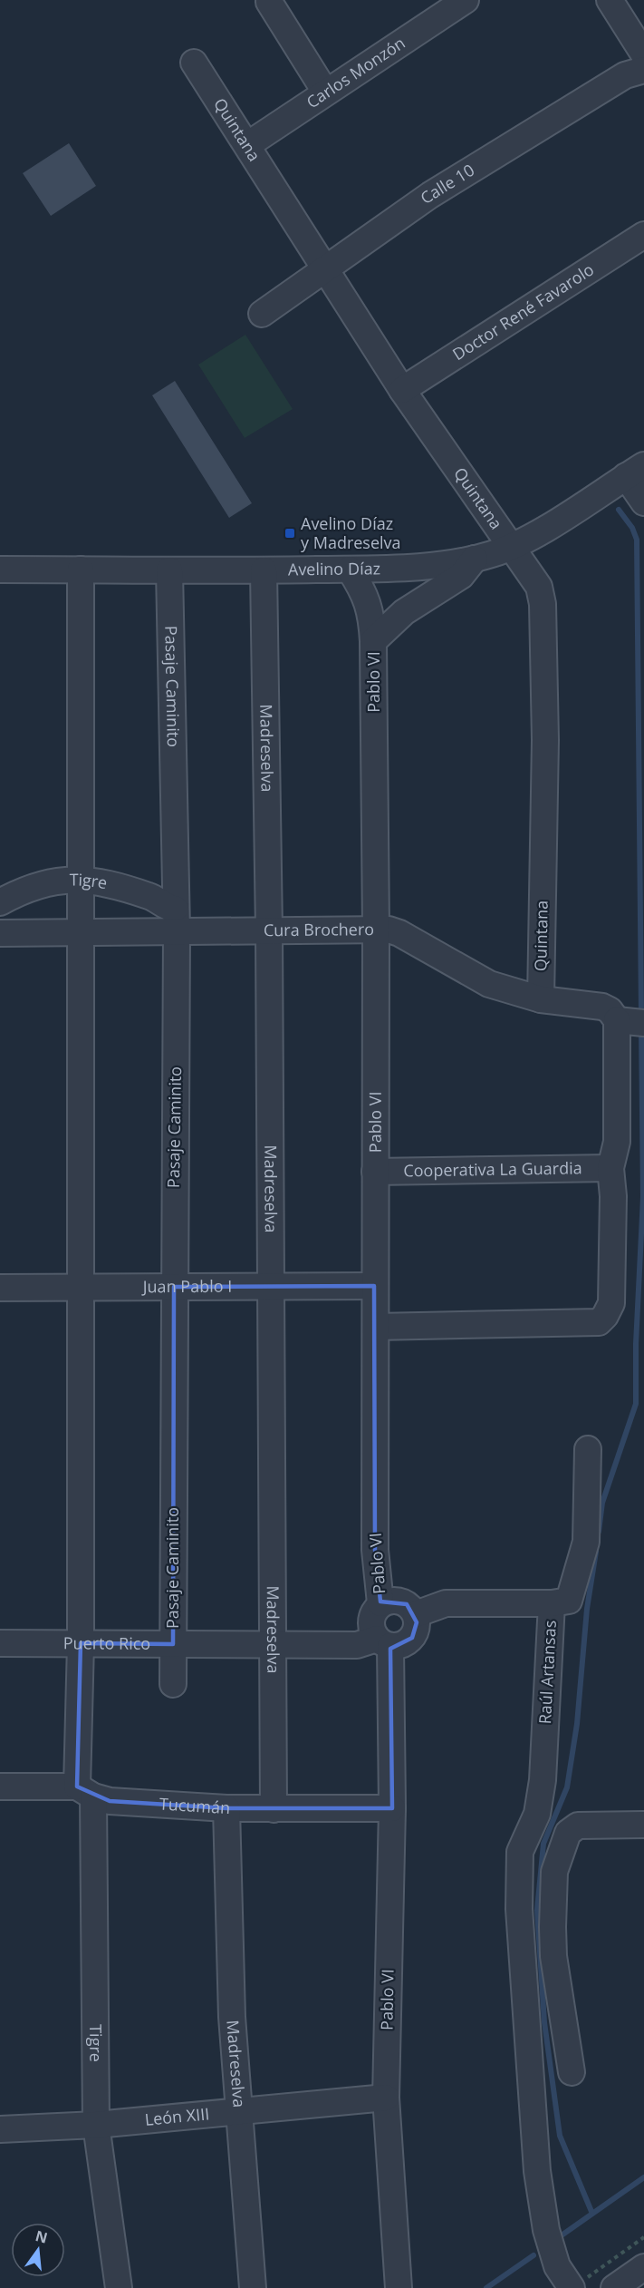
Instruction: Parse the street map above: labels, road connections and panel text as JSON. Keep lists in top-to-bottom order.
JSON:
{
  "streets": {
    "street": [
      "Carlos Monzón",
      "Quintana",
      "Calle 10",
      "Doctor René Favarolo",
      "Avelino Díaz",
      "Pablo VI",
      "Pasaje Caminito",
      "Madreselva",
      "Tigre",
      "Cura Brochero",
      "Cooperativa La Guardia",
      "Juan Pablo I",
      "Puerto Rico",
      "Raúl Artansas",
      "Tucumán",
      "León XIII"
    ]
  },
  "crossings": [
    ["Carlos Monzón", "Quintana"],
    ["Quintana", "Calle 10"],
    ["Quintana", "Doctor René Favarolo"],
    ["Quintana", "Avelino Díaz"],
    ["Quintana", "Cura Brochero"],
    ["Avelino Díaz", "Pablo VI"],
    ["Avelino Díaz", "Pasaje Caminito"],
    ["Avelino Díaz", "Madreselva"],
    ["Avelino Díaz", "Tigre"],
    ["Pablo VI", "Cura Brochero"],
    ["Pablo VI", "Cooperativa La Guardia"],
    ["Pablo VI", "Juan Pablo I"],
    ["Pablo VI", "Puerto Rico"],
    ["Pablo VI", "Raúl Artansas"],
    ["Pablo VI", "Tucumán"],
    ["Pablo VI", "León XIII"],
    ["Pasaje Caminito", "Tigre"],
    ["Pasaje Caminito", "Cura Brochero"],
    ["Pasaje Caminito", "Juan Pablo I"],
    ["Pasaje Caminito", "Puerto Rico"],
    ["Madreselva", "Cura Brochero"],
    ["Madreselva", "Juan Pablo I"],
    ["Madreselva", "Puerto Rico"],
    ["Madreselva", "Tucumán"],
    ["Madreselva", "León XIII"],
    ["Tigre", "Cura Brochero"],
    ["Tigre", "Juan Pablo I"],
    ["Tigre", "Puerto Rico"],
    ["Tigre", "Tucumán"],
    ["Tigre", "León XIII"],
    ["Puerto Rico", "Raúl Artansas"]
  ],
  "places": {
    "transit": ["Avelino Díaz y Madreselva"]
  },
  "north": "top"
}
